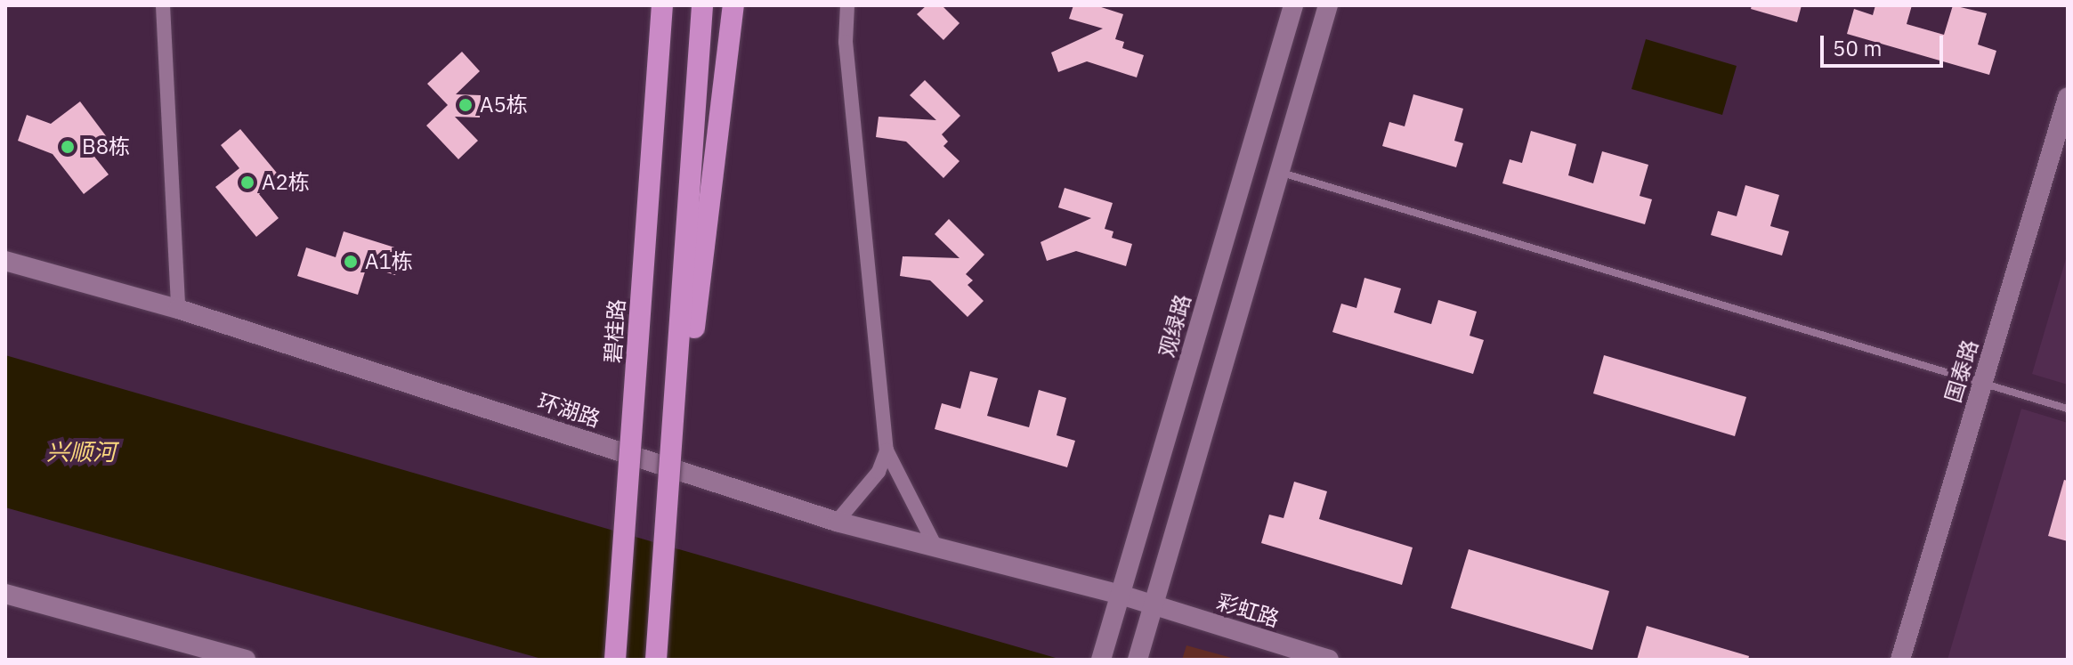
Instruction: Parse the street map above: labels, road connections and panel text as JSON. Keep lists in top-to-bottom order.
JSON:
{
  "streets": {
    "highway": ["碧桂路"],
    "street": [
      "观绿路",
      "国泰路",
      "环湖路",
      "彩虹路"
    ]
  },
  "crossings": [
    ["观绿路", "环湖路"],
    ["观绿路", "彩虹路"],
    ["环湖路", "彩虹路"]
  ],
  "water": ["兴顺河"],
  "places": [
    "A5栋",
    "B8栋",
    "A2栋",
    "A1栋"
  ],
  "scale_bar": "50 m"
}
